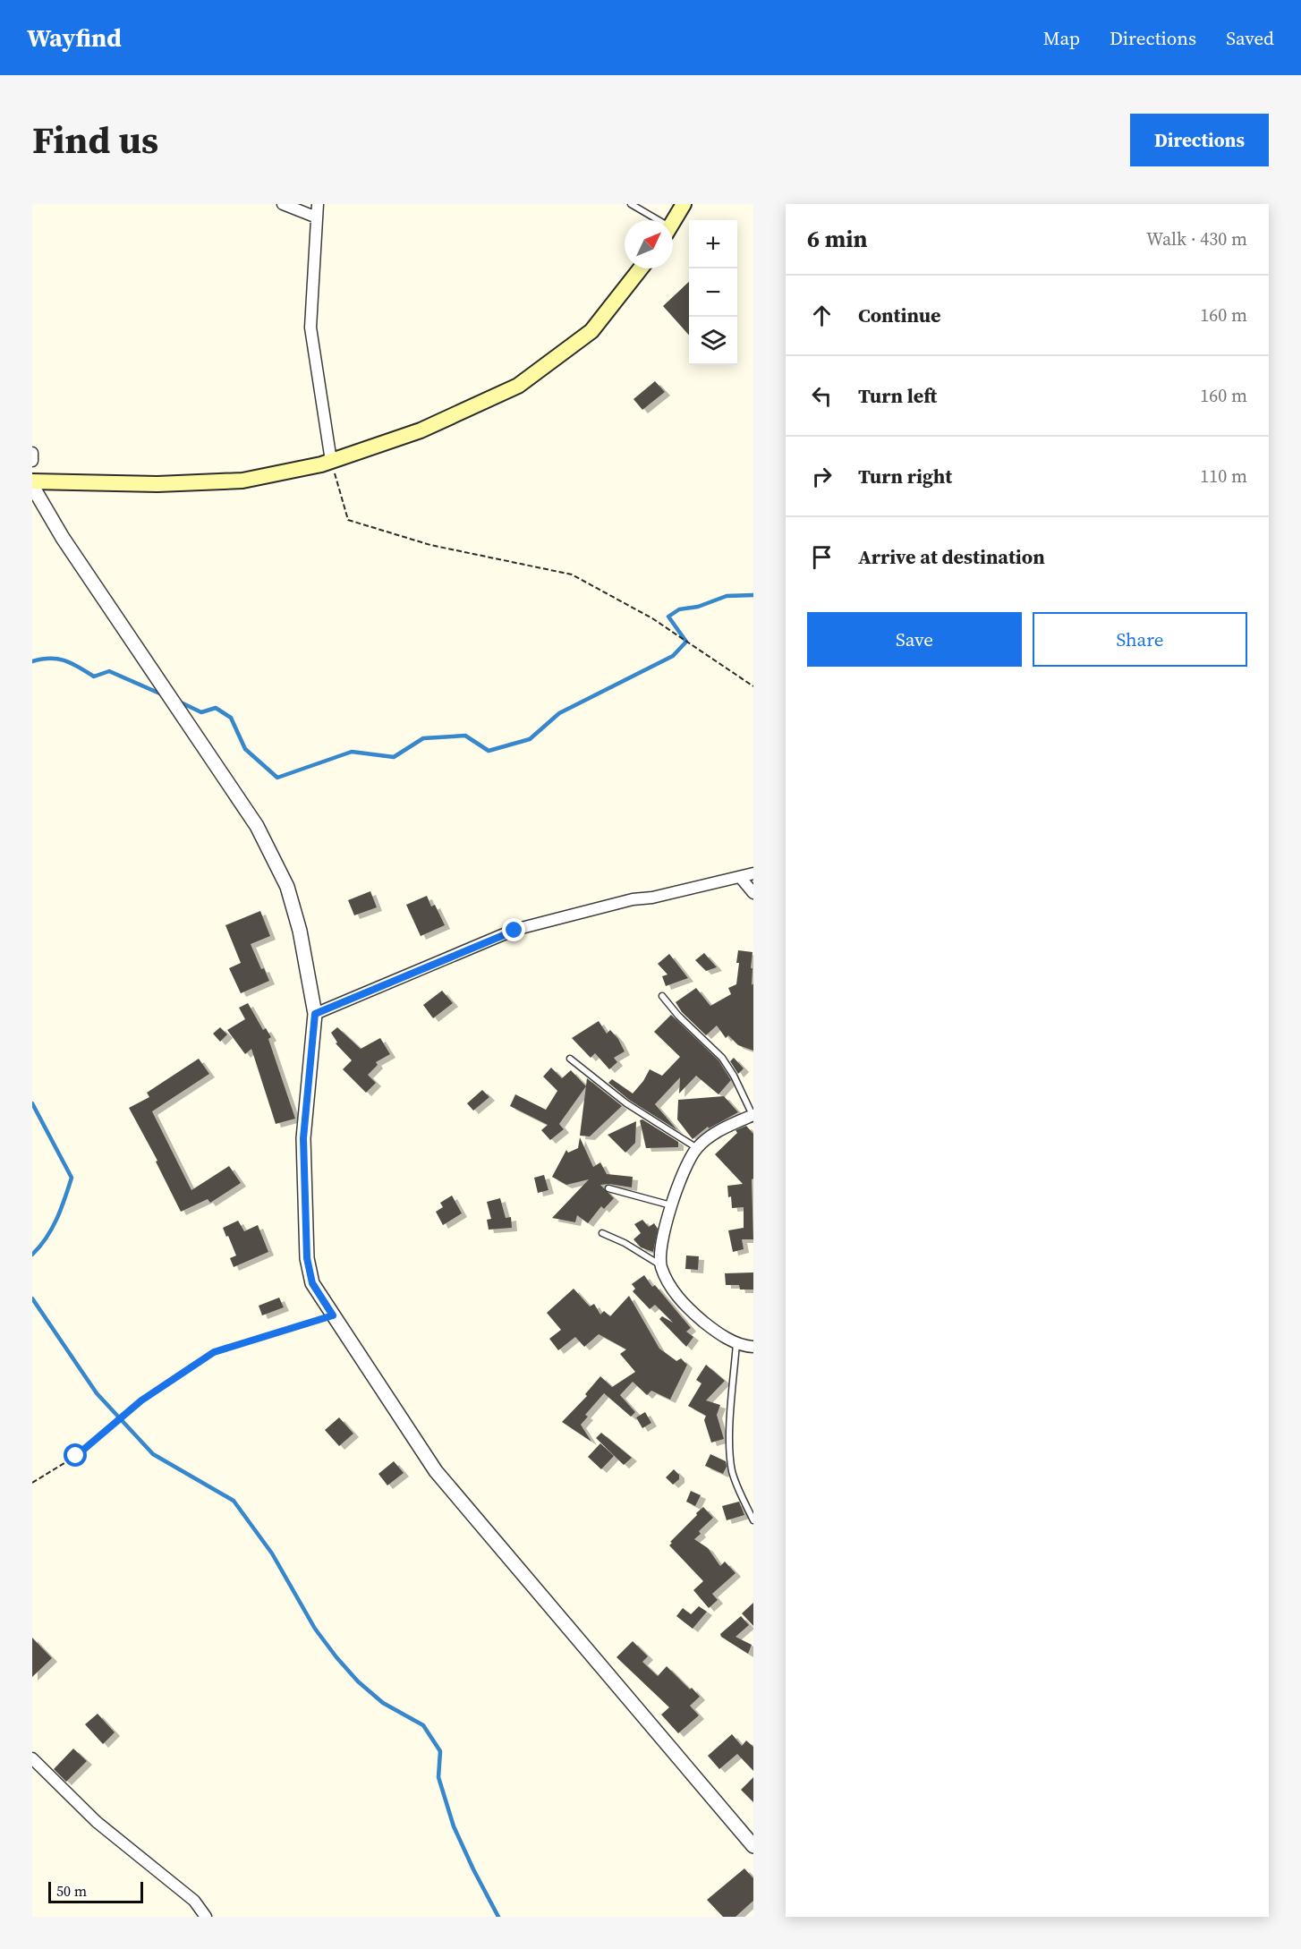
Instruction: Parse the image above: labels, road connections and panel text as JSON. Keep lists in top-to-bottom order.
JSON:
{
  "scale_bar": "50 m",
  "north": "top right",
  "page": {
    "header": "Wayfind",
    "nav": ["Map", "Directions", "Saved"],
    "title": "Find us",
    "buttons": [
      "Directions",
      ["Save", "Share"]
    ],
    "heading": ["6 min", "Walk · 430 m"],
    "map_buttons": ["+", "−"],
    "list": [
      ["Continue", "160 m"],
      ["Turn left", "160 m"],
      ["Turn right", "110 m"],
      "Arrive at destination"
    ],
    "scale": "50 m"
  }
}
